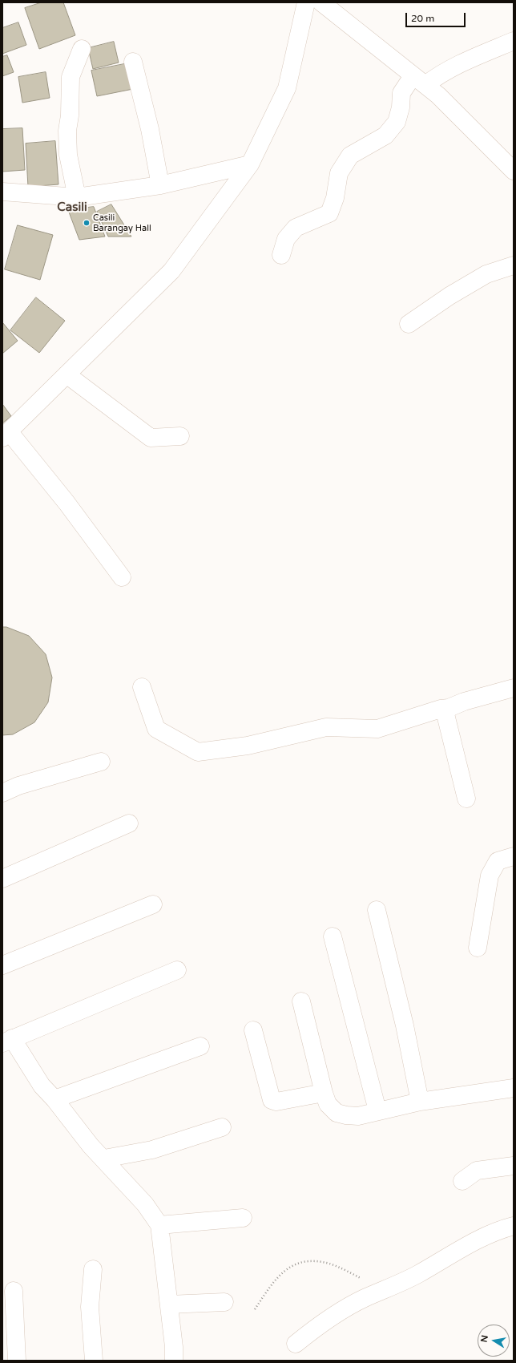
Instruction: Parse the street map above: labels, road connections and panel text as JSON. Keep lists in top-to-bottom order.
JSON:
{
  "districts": ["Casili"],
  "places": ["Casili Barangay Hall"],
  "scale_bar": "20 m",
  "north": "left"
}
